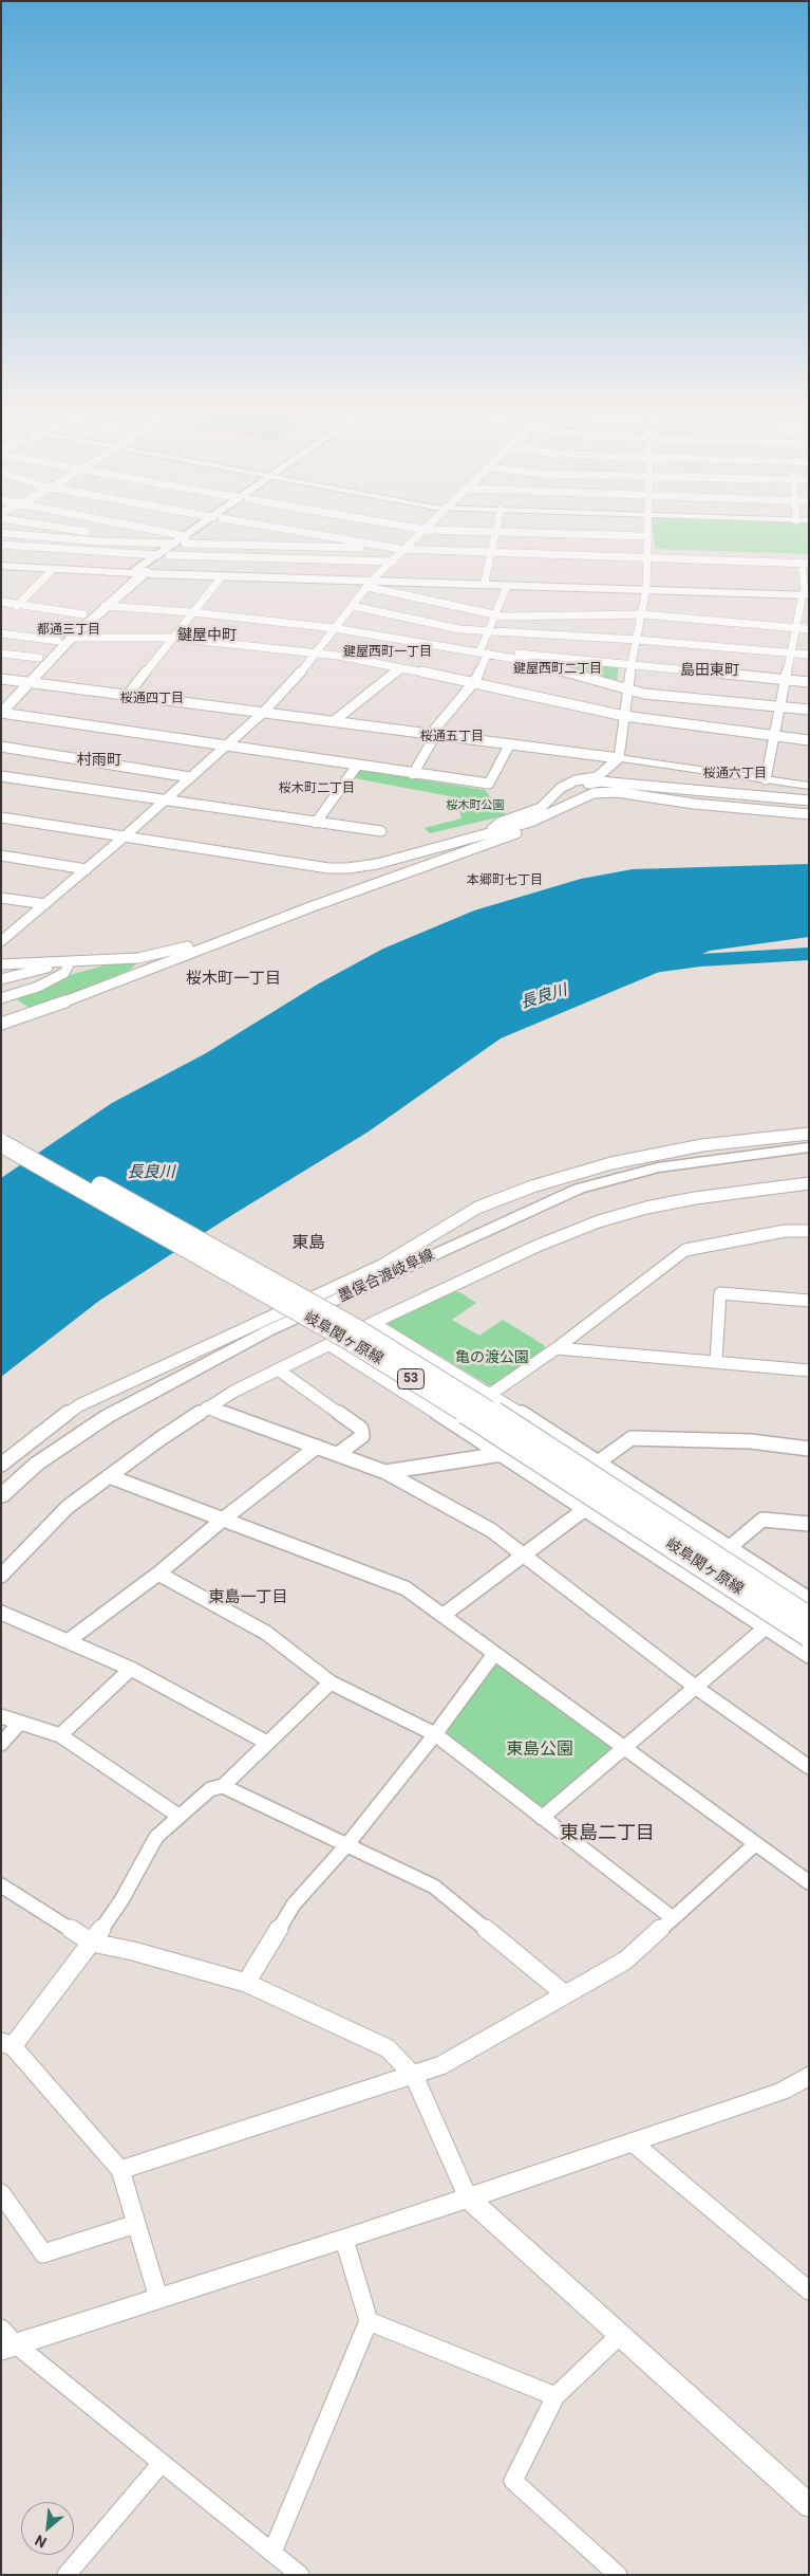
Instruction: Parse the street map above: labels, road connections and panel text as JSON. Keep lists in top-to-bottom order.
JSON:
{
  "streets": {
    "main road": ["墨俣合渡岐阜線", "岐阜関ヶ原線", "53"]
  },
  "districts": [
    "都通三丁目",
    "鍵屋中町",
    "鍵屋西町一丁目",
    "鍵屋西町二丁目",
    "島田東町",
    "桜通四丁目",
    "桜通五丁目",
    "村雨町",
    "桜通六丁目",
    "桜木町二丁目",
    "本郷町七丁目",
    "桜木町一丁目",
    "東島",
    "東島一丁目",
    "東島二丁目"
  ],
  "water": ["長良川"],
  "parks": ["桜木町公園", "亀の渡公園", "東島公園"],
  "north": "bottom left"
}
